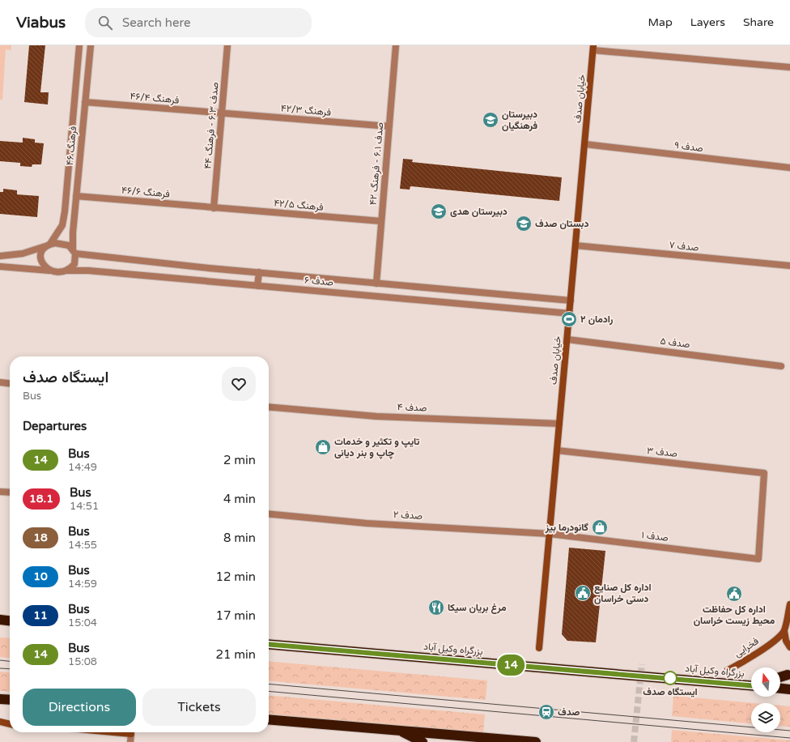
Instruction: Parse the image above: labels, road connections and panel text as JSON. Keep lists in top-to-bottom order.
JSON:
{
  "streets": {
    "highway": ["بزرگراه وکیل آباد"],
    "street": [
      "فرهنگ ۴۶/۴",
      "خیابان صدف",
      "فرهنگ ۴۲/۳",
      "صدف ۶.۳ - فرهنگ ۴۴",
      "فرهنگ ۴۶",
      "صدف ۹",
      "صدف ۶.۱ - فرهنگ ۴۲",
      "فرهنگ ۴۶/۶",
      "فرهنگ ۴۲/۵",
      "صدف ۷",
      "صدف ۶",
      "صدف ۵",
      "صدف ۴",
      "صدف ۳",
      "صدف ۲",
      "صدف ۱",
      "فخرایی"
    ]
  },
  "crossings": [
    ["فرهنگ ۴۶/۴", "فرهنگ ۴۲/۳"],
    ["فرهنگ ۴۶/۴", "صدف ۶.۳ - فرهنگ ۴۴"],
    ["فرهنگ ۴۶/۴", "فرهنگ ۴۶"],
    ["خیابان صدف", "صدف ۹"],
    ["خیابان صدف", "صدف ۷"],
    ["خیابان صدف", "صدف ۶"],
    ["خیابان صدف", "صدف ۵"],
    ["خیابان صدف", "صدف ۴"],
    ["خیابان صدف", "صدف ۳"],
    ["خیابان صدف", "صدف ۲"],
    ["خیابان صدف", "صدف ۱"],
    ["فرهنگ ۴۲/۳", "صدف ۶.۳ - فرهنگ ۴۴"],
    ["فرهنگ ۴۲/۳", "صدف ۶.۱ - فرهنگ ۴۲"],
    ["صدف ۶.۳ - فرهنگ ۴۴", "فرهنگ ۴۶/۶"],
    ["صدف ۶.۳ - فرهنگ ۴۴", "فرهنگ ۴۲/۵"],
    ["فرهنگ ۴۶", "فرهنگ ۴۶/۶"],
    ["فرهنگ ۴۶", "صدف ۶"],
    ["صدف ۶.۱ - فرهنگ ۴۲", "فرهنگ ۴۲/۵"],
    ["صدف ۶.۱ - فرهنگ ۴۲", "صدف ۶"],
    ["فرهنگ ۴۶/۶", "فرهنگ ۴۲/۵"],
    ["صدف ۳", "صدف ۱"],
    ["صدف ۲", "صدف ۱"]
  ],
  "places": {
    "school or university": ["دبیرستان فرهنگیان", "دبیرستان هدی", "دبستان صدف"],
    "sports": ["رادمان ۲"],
    "shop": ["تایپ و تکثیر و خدمات چاپ و بنر دیانی", "گانودرما بیز"],
    "public building": ["اداره کل صنایع دستی خراسان", "اداره کل حفاظت محیط زیست خراسان"],
    "restaurant": ["مرغ بریان سیکا"],
    "other": ["ایستگاه صدف"],
    "station": ["صدف"]
  },
  "lines": ["bus line 14"],
  "north": "top",
  "page": {
    "header": "Viabus",
    "search": "Search here",
    "nav": ["Map", "Layers", "Share"],
    "on_map": "14",
    "heading": [
      ["ایستگاه صدف", "Bus"],
      "Departures"
    ],
    "list": [
      {
        "mark": "14",
        "name": "Bus",
        "note": "14:49",
        "value": "2 min"
      },
      {
        "mark": "18.1",
        "name": "Bus",
        "note": "14:51",
        "value": "4 min"
      },
      {
        "mark": "18",
        "name": "Bus",
        "note": "14:55",
        "value": "8 min"
      },
      {
        "mark": "10",
        "name": "Bus",
        "note": "14:59",
        "value": "12 min"
      },
      {
        "mark": "11",
        "name": "Bus",
        "note": "15:04",
        "value": "17 min"
      },
      {
        "mark": "14",
        "name": "Bus",
        "note": "15:08",
        "value": "21 min"
      }
    ],
    "buttons": ["Directions", "Tickets"]
  }
}
